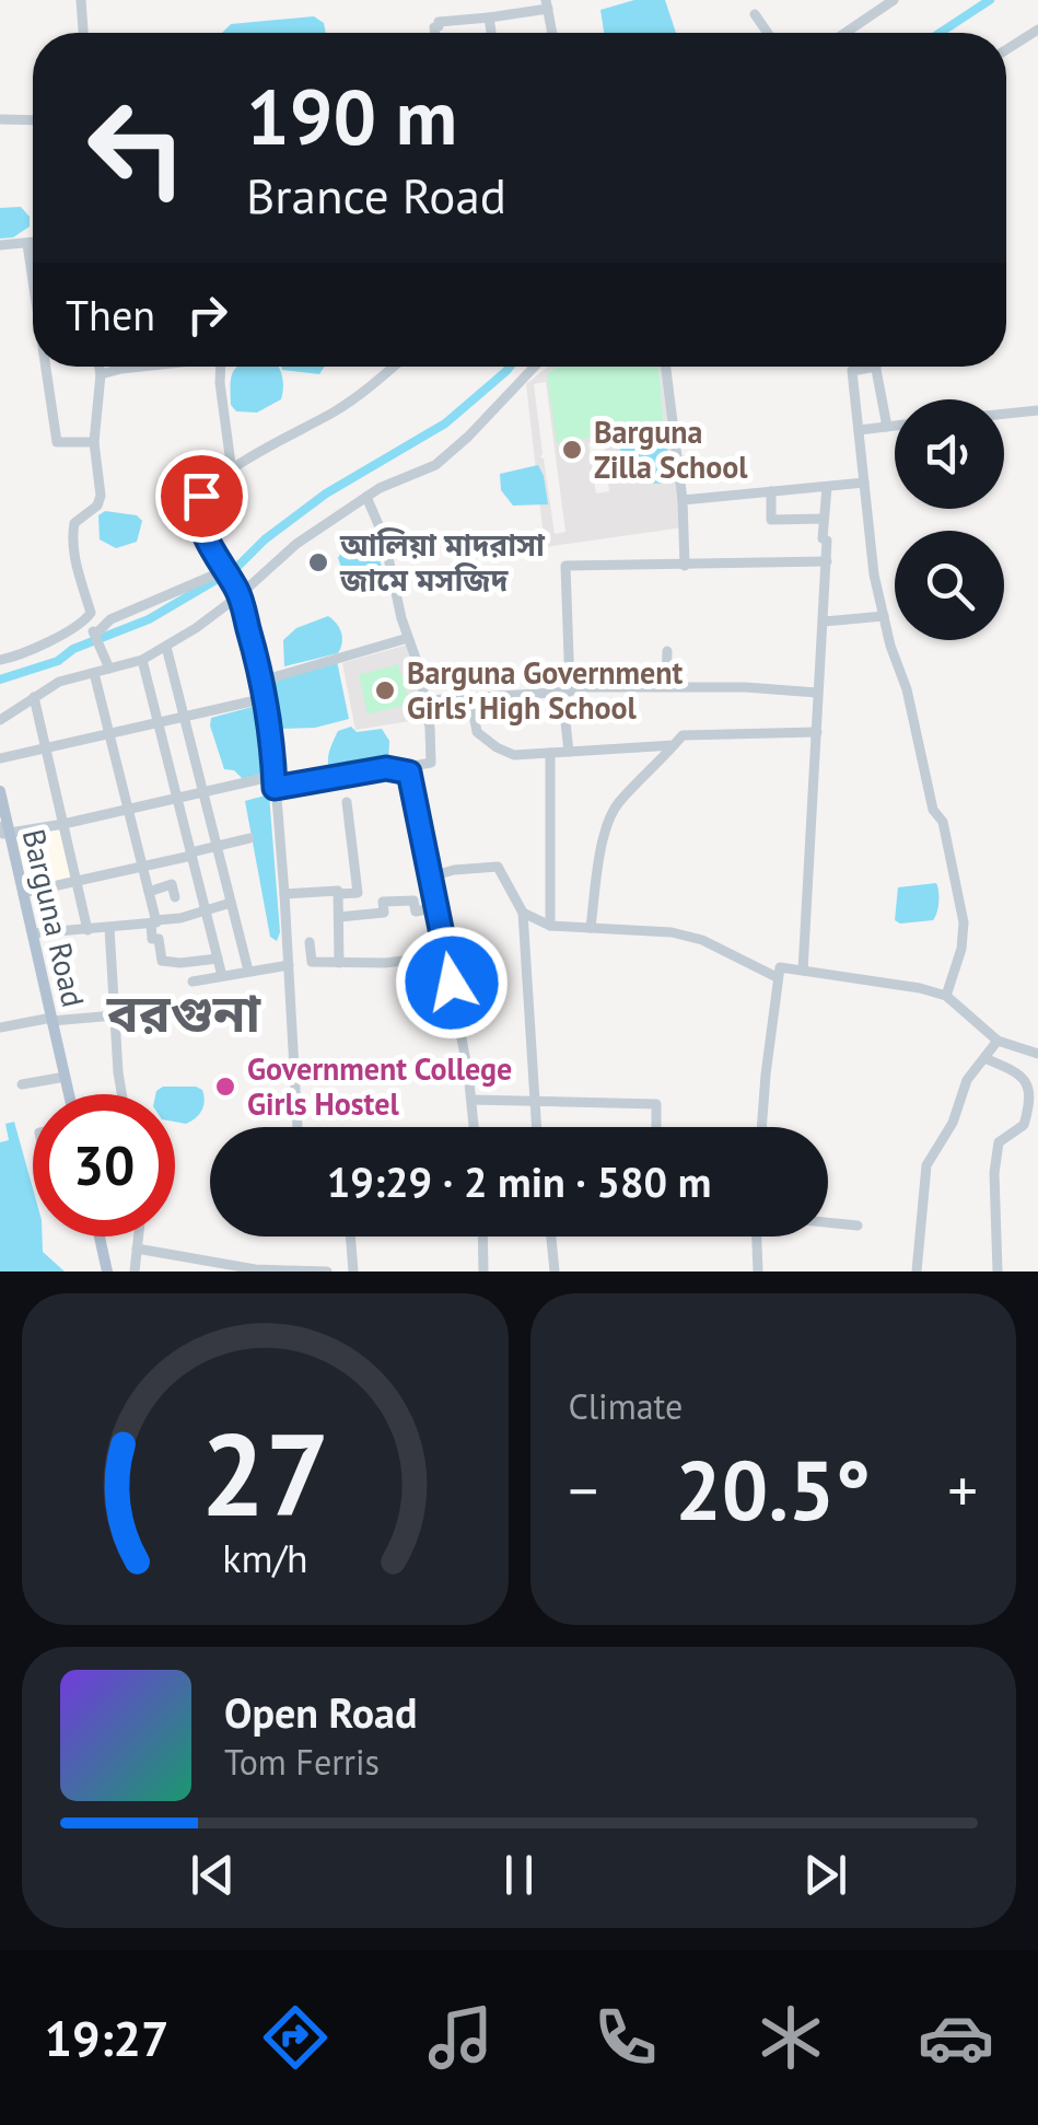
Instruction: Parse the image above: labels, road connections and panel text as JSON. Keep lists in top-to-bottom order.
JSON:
{
  "streets": {
    "main road": ["Barguna Road"]
  },
  "districts": ["বরগুনা"],
  "places": [
    "Barguna Zilla School",
    "আলিয়া মাদরাসা জামে মসজিদ",
    "Barguna Government Girls' High School",
    "Government College Girls Hostel"
  ],
  "page": {
    "turn": ["190 m", "Brance Road"],
    "then": "Then",
    "limit": "30",
    "trip": "19:29 · 2 min · 580 m",
    "tile": "Climate",
    "heat": ["−", "20.5°", "+"],
    "song": ["Open Road", "Tom Ferris"],
    "tabs": "19:27",
    "gauge": ["27", "km/h"]
  }
}
